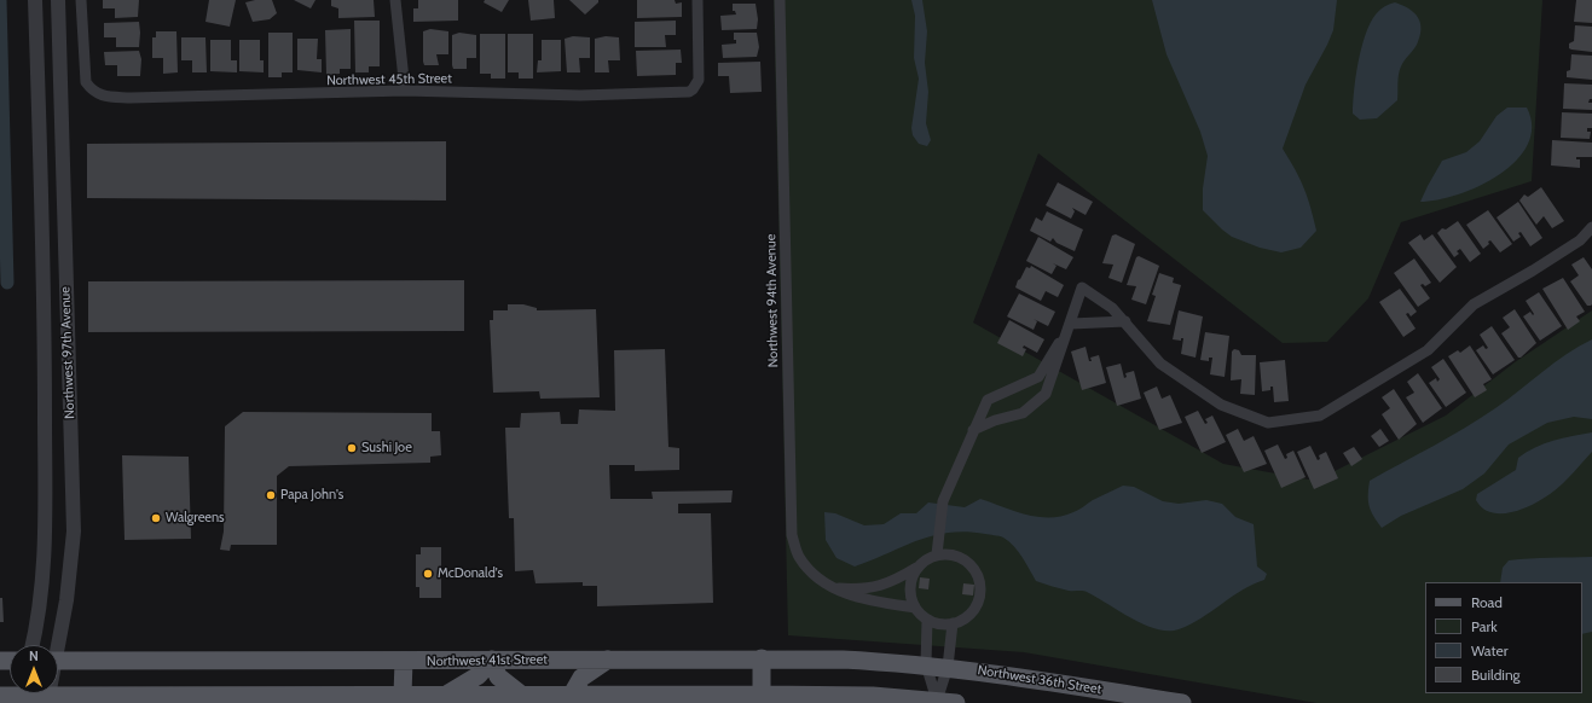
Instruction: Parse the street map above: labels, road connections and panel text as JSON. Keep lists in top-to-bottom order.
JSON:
{
  "streets": {
    "main road": ["Northwest 41st Street", "Northwest 36th Street"],
    "street": ["Northwest 45th Street", "Northwest 94th Avenue", "Northwest 97th Avenue"]
  },
  "crossings": [
    ["Northwest 41st Street", "Northwest 36th Street"]
  ],
  "places": [
    "Sushi Joe",
    "Papa John's",
    "Walgreens",
    "McDonald's"
  ],
  "legend": [
    "Road",
    "Park",
    "Water",
    "Building"
  ],
  "north": "top"
}
